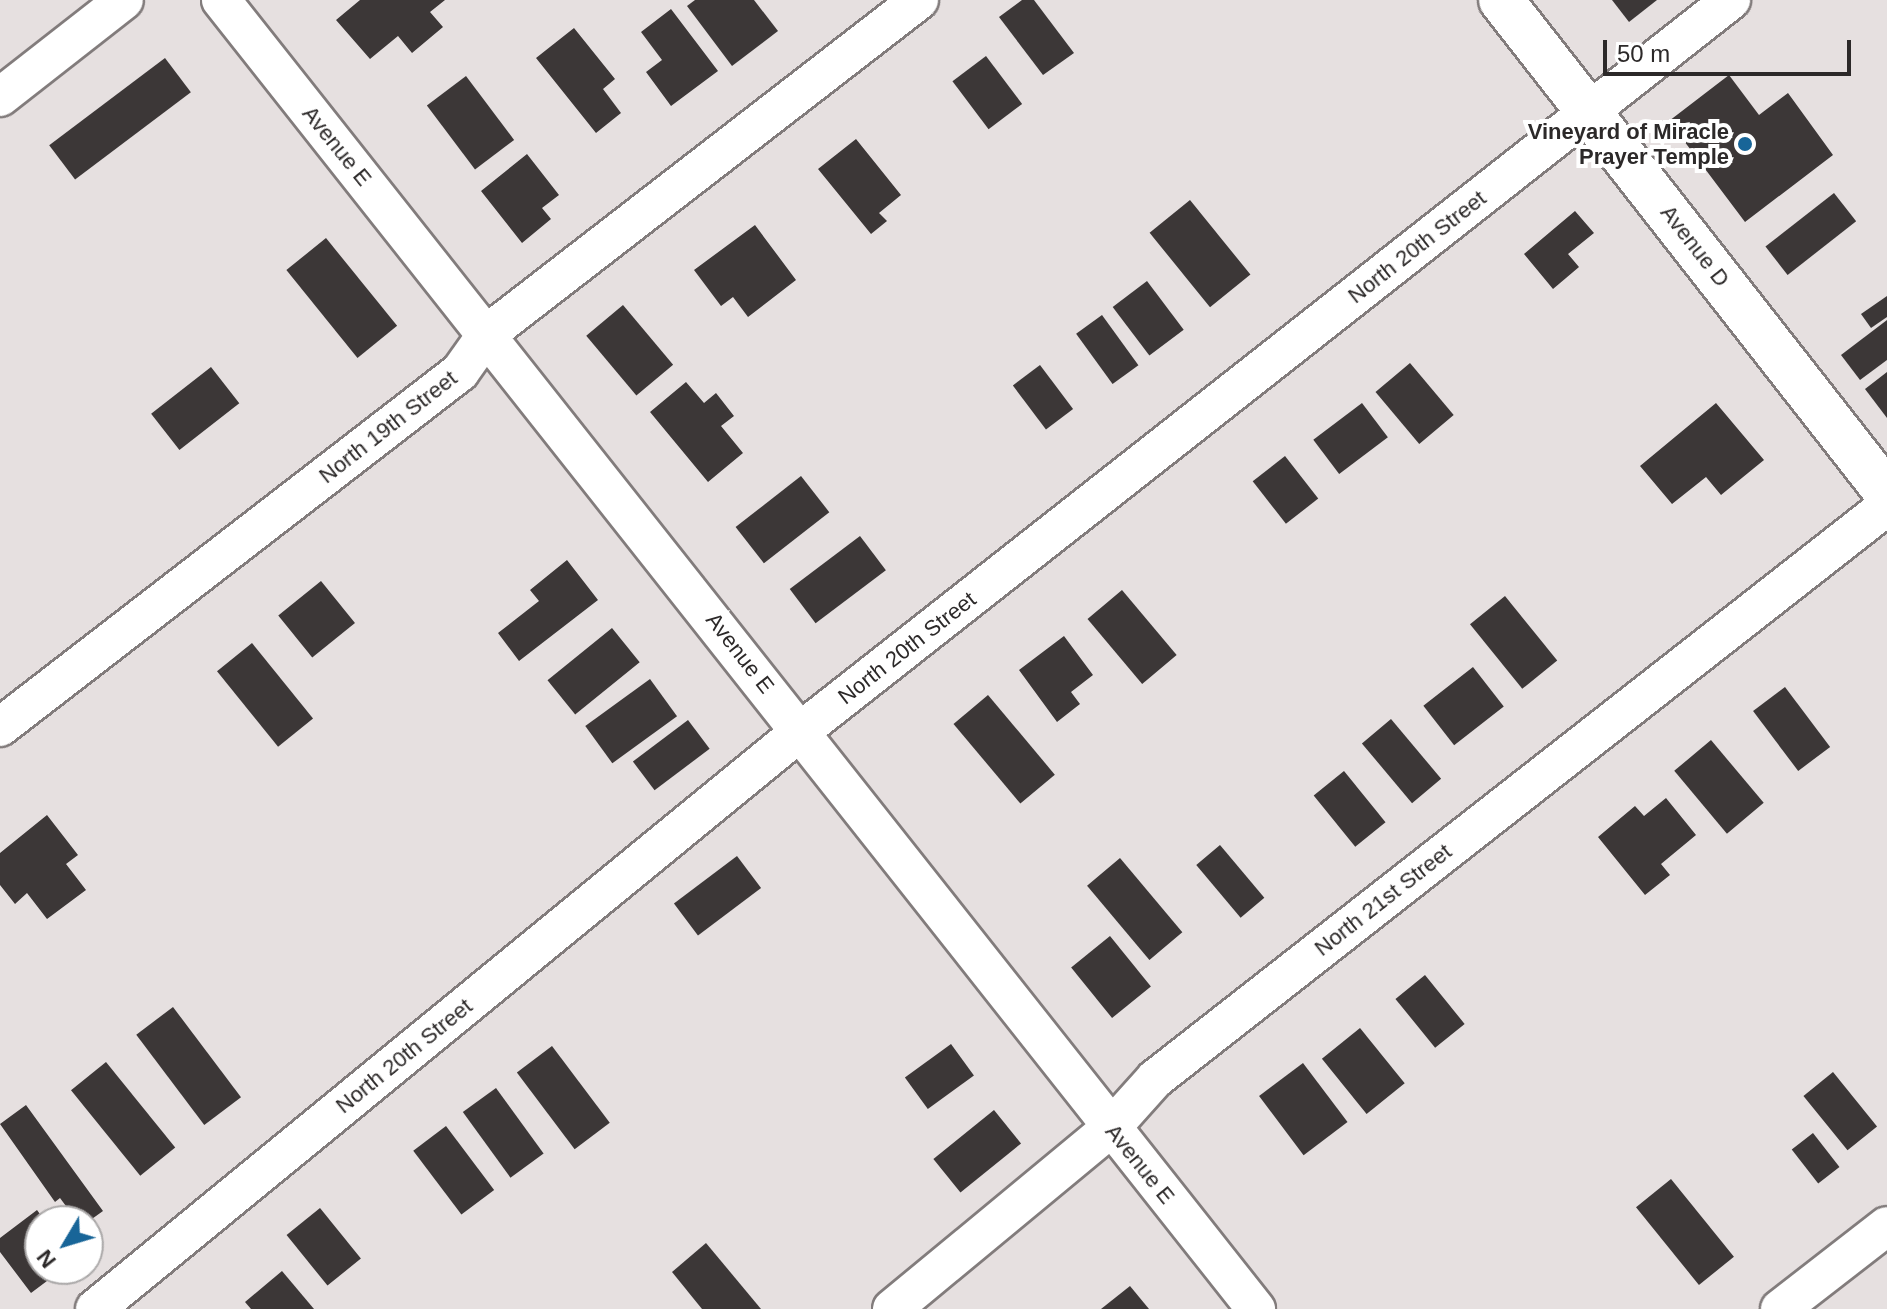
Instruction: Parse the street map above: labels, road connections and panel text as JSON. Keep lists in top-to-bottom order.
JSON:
{
  "streets": {
    "street": [
      "Avenue E",
      "Avenue D",
      "North 20th Street",
      "North 19th Street",
      "North 21st Street"
    ]
  },
  "crossings": [
    ["Avenue E", "North 20th Street"],
    ["Avenue E", "North 19th Street"],
    ["Avenue E", "North 21st Street"],
    ["Avenue D", "North 20th Street"]
  ],
  "places": ["Vineyard of Miracle Prayer Temple"],
  "scale_bar": "50 m",
  "north": "bottom left"
}
